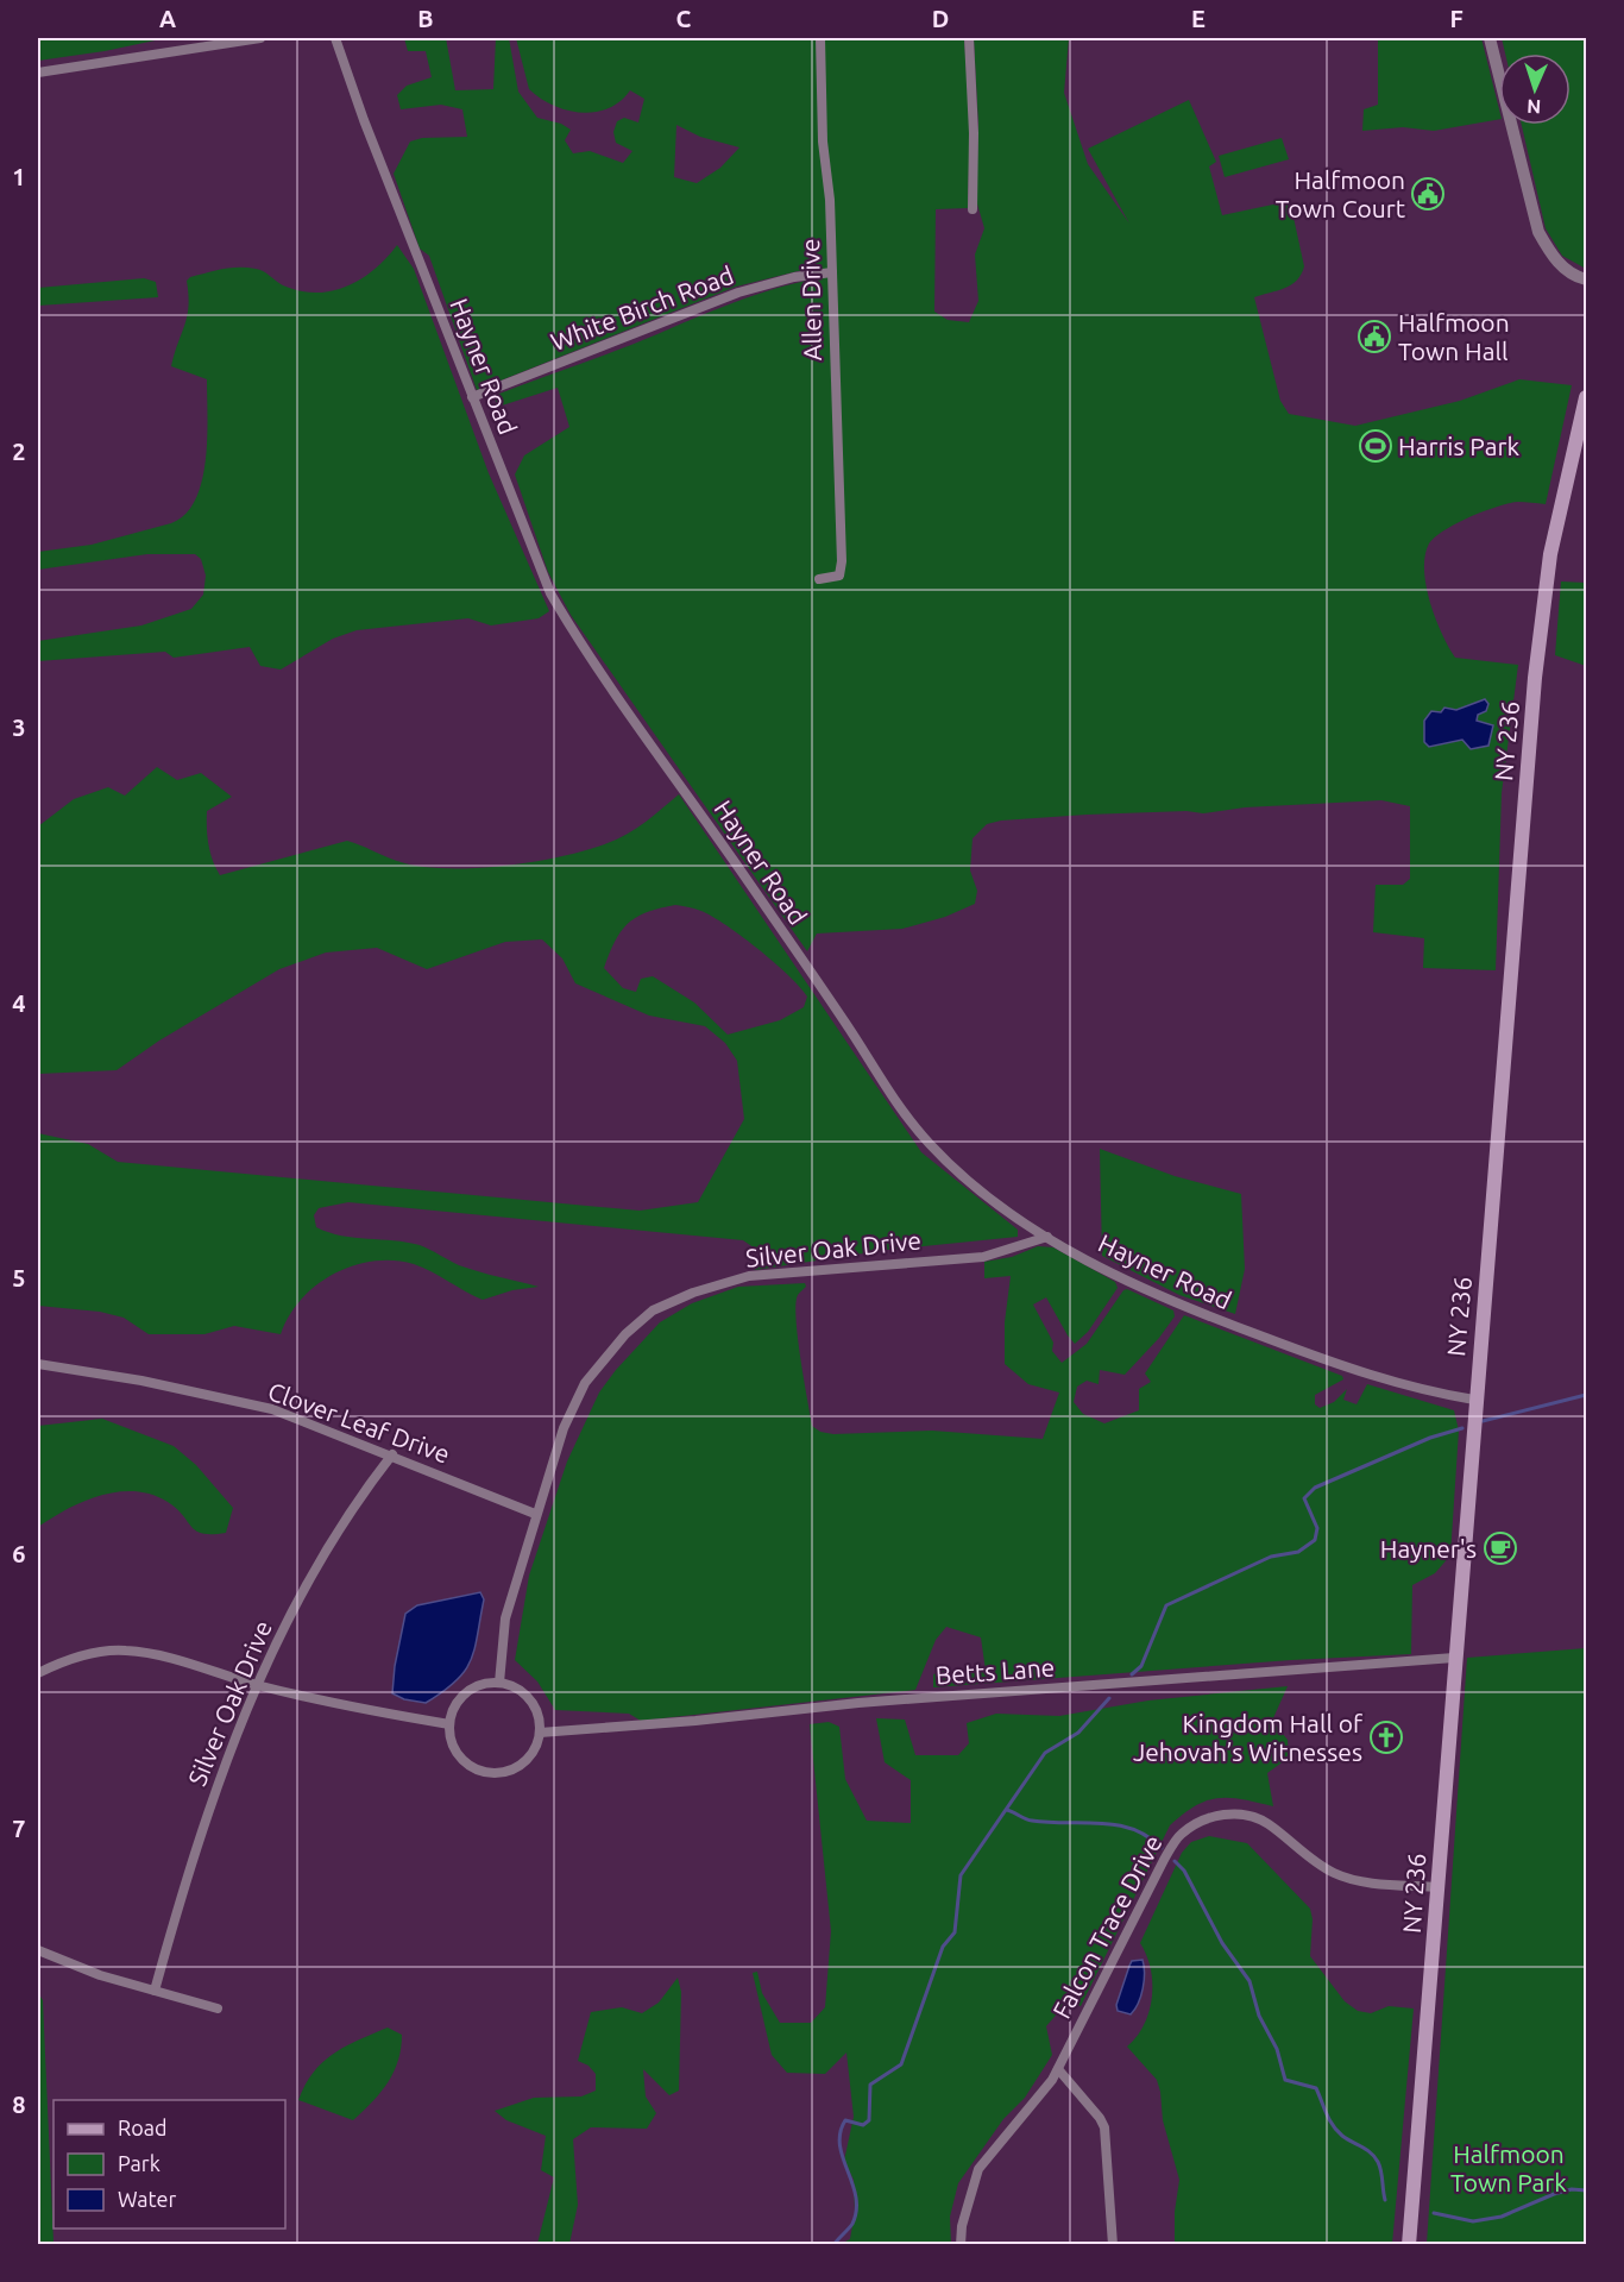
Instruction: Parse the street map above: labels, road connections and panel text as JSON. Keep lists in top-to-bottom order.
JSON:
{
  "streets": {
    "main road": ["NY 236"],
    "street": [
      "Allen Drive",
      "White Birch Road",
      "Hayner Road",
      "Silver Oak Drive",
      "Clover Leaf Drive",
      "Betts Lane",
      "Falcon Trace Drive"
    ]
  },
  "crossings": [
    ["Allen Drive", "White Birch Road"],
    ["White Birch Road", "Hayner Road"],
    ["Hayner Road", "NY 236"],
    ["Hayner Road", "Silver Oak Drive"],
    ["NY 236", "Betts Lane"],
    ["NY 236", "Falcon Trace Drive"],
    ["Silver Oak Drive", "Clover Leaf Drive"],
    ["Silver Oak Drive", "Betts Lane"]
  ],
  "parks": ["Halfmoon Town Park"],
  "places": {
    "public building": ["Halfmoon Town Court", "Halfmoon Town Hall"],
    "sports": ["Harris Park"],
    "cafe": ["Hayner's"],
    "church": ["Kingdom Hall of Jehovah’s Witnesses"]
  },
  "legend": ["Road", "Park", "Water"],
  "north": "bottom",
  "grid": {
    "columns": [
      "A",
      "B",
      "C",
      "D",
      "E",
      "F"
    ],
    "rows": [
      "1",
      "2",
      "3",
      "4",
      "5",
      "6",
      "7",
      "8"
    ]
  }
}
